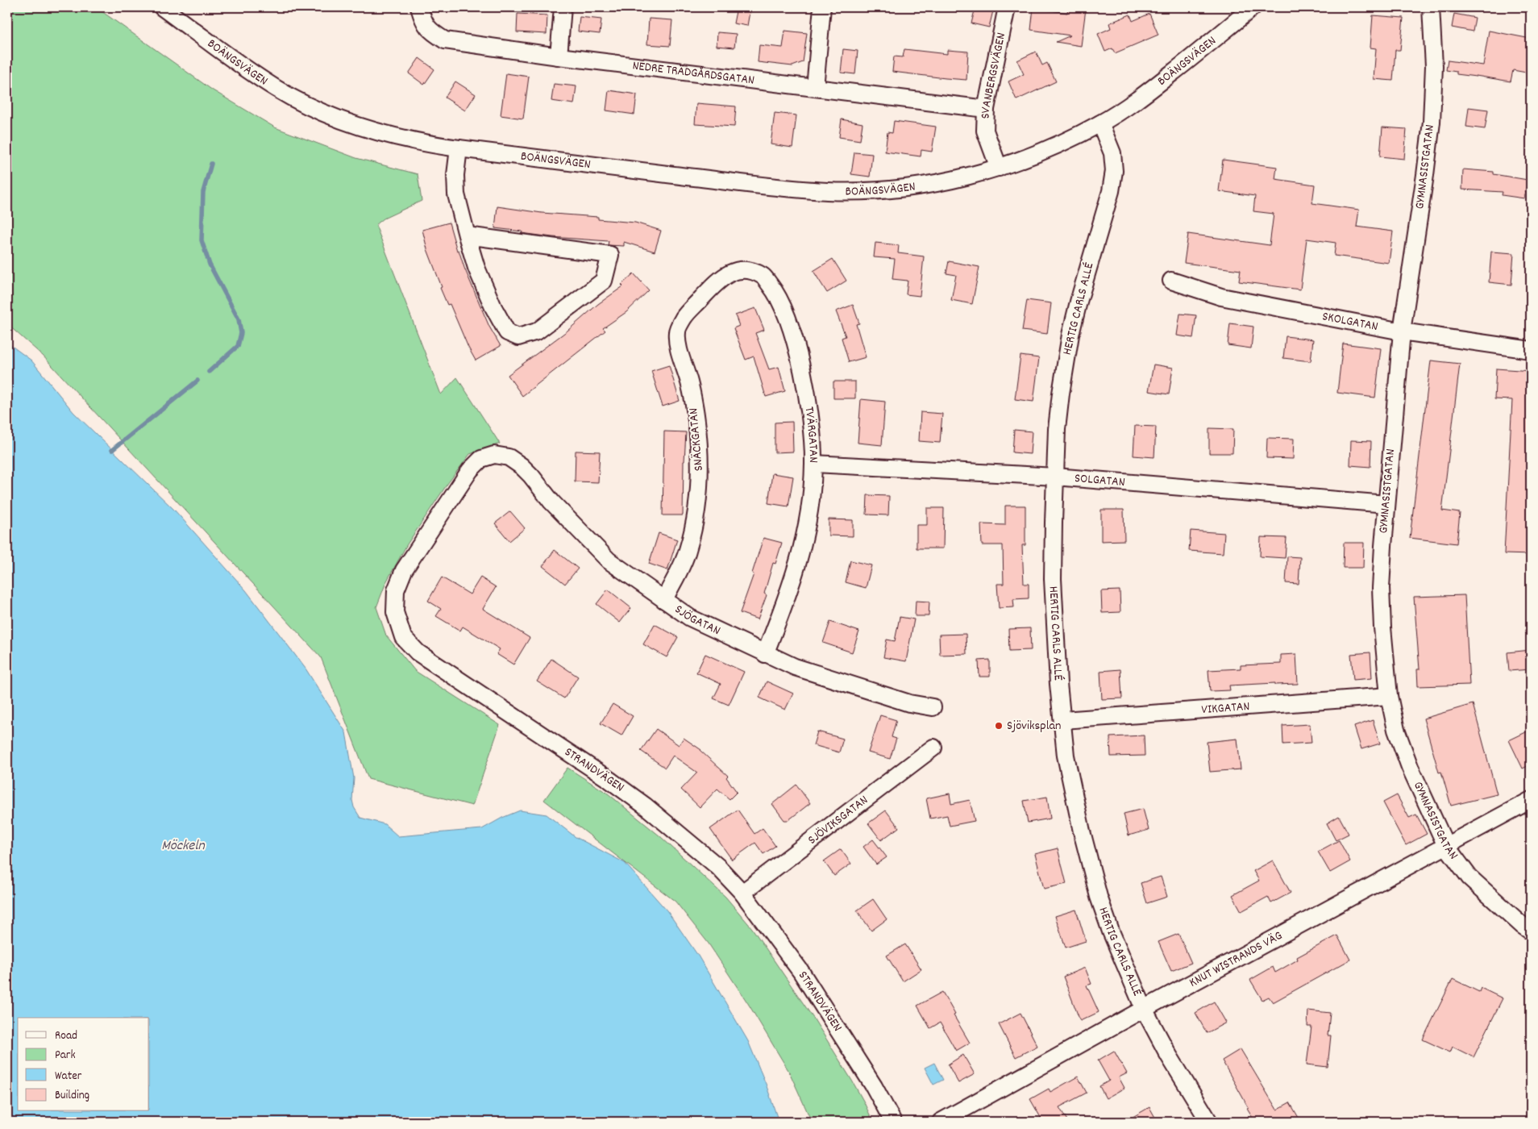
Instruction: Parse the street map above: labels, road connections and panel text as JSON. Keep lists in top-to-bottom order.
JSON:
{
  "streets": {
    "street": [
      "BOÄNGSVÄGEN",
      "NEDRE TRÄDGÅRDSGATAN",
      "SVANBERGSVÄGEN",
      "GYMNASISTGATAN",
      "HERTIG CARLS ALLÉ",
      "SKOLGATAN",
      "TVÄRGATAN",
      "SNÄCKGATAN",
      "SOLGATAN",
      "SJÖGATAN",
      "VIKGATAN",
      "STRANDVÄGEN",
      "SJÖVIKSGATAN",
      "KNUT WISTRANDS VÄG"
    ]
  },
  "crossings": [
    ["BOÄNGSVÄGEN", "SVANBERGSVÄGEN"],
    ["BOÄNGSVÄGEN", "HERTIG CARLS ALLÉ"],
    ["NEDRE TRÄDGÅRDSGATAN", "SVANBERGSVÄGEN"],
    ["GYMNASISTGATAN", "SKOLGATAN"],
    ["GYMNASISTGATAN", "SOLGATAN"],
    ["GYMNASISTGATAN", "VIKGATAN"],
    ["GYMNASISTGATAN", "KNUT WISTRANDS VÄG"],
    ["HERTIG CARLS ALLÉ", "SOLGATAN"],
    ["HERTIG CARLS ALLÉ", "VIKGATAN"],
    ["HERTIG CARLS ALLÉ", "KNUT WISTRANDS VÄG"],
    ["TVÄRGATAN", "SNÄCKGATAN"],
    ["TVÄRGATAN", "SOLGATAN"],
    ["TVÄRGATAN", "SJÖGATAN"],
    ["SNÄCKGATAN", "SJÖGATAN"],
    ["SJÖGATAN", "STRANDVÄGEN"],
    ["STRANDVÄGEN", "SJÖVIKSGATAN"]
  ],
  "water": ["Möckeln"],
  "places": ["Sjöviksplan"],
  "legend": [
    "Road",
    "Park",
    "Water",
    "Building"
  ]
}
